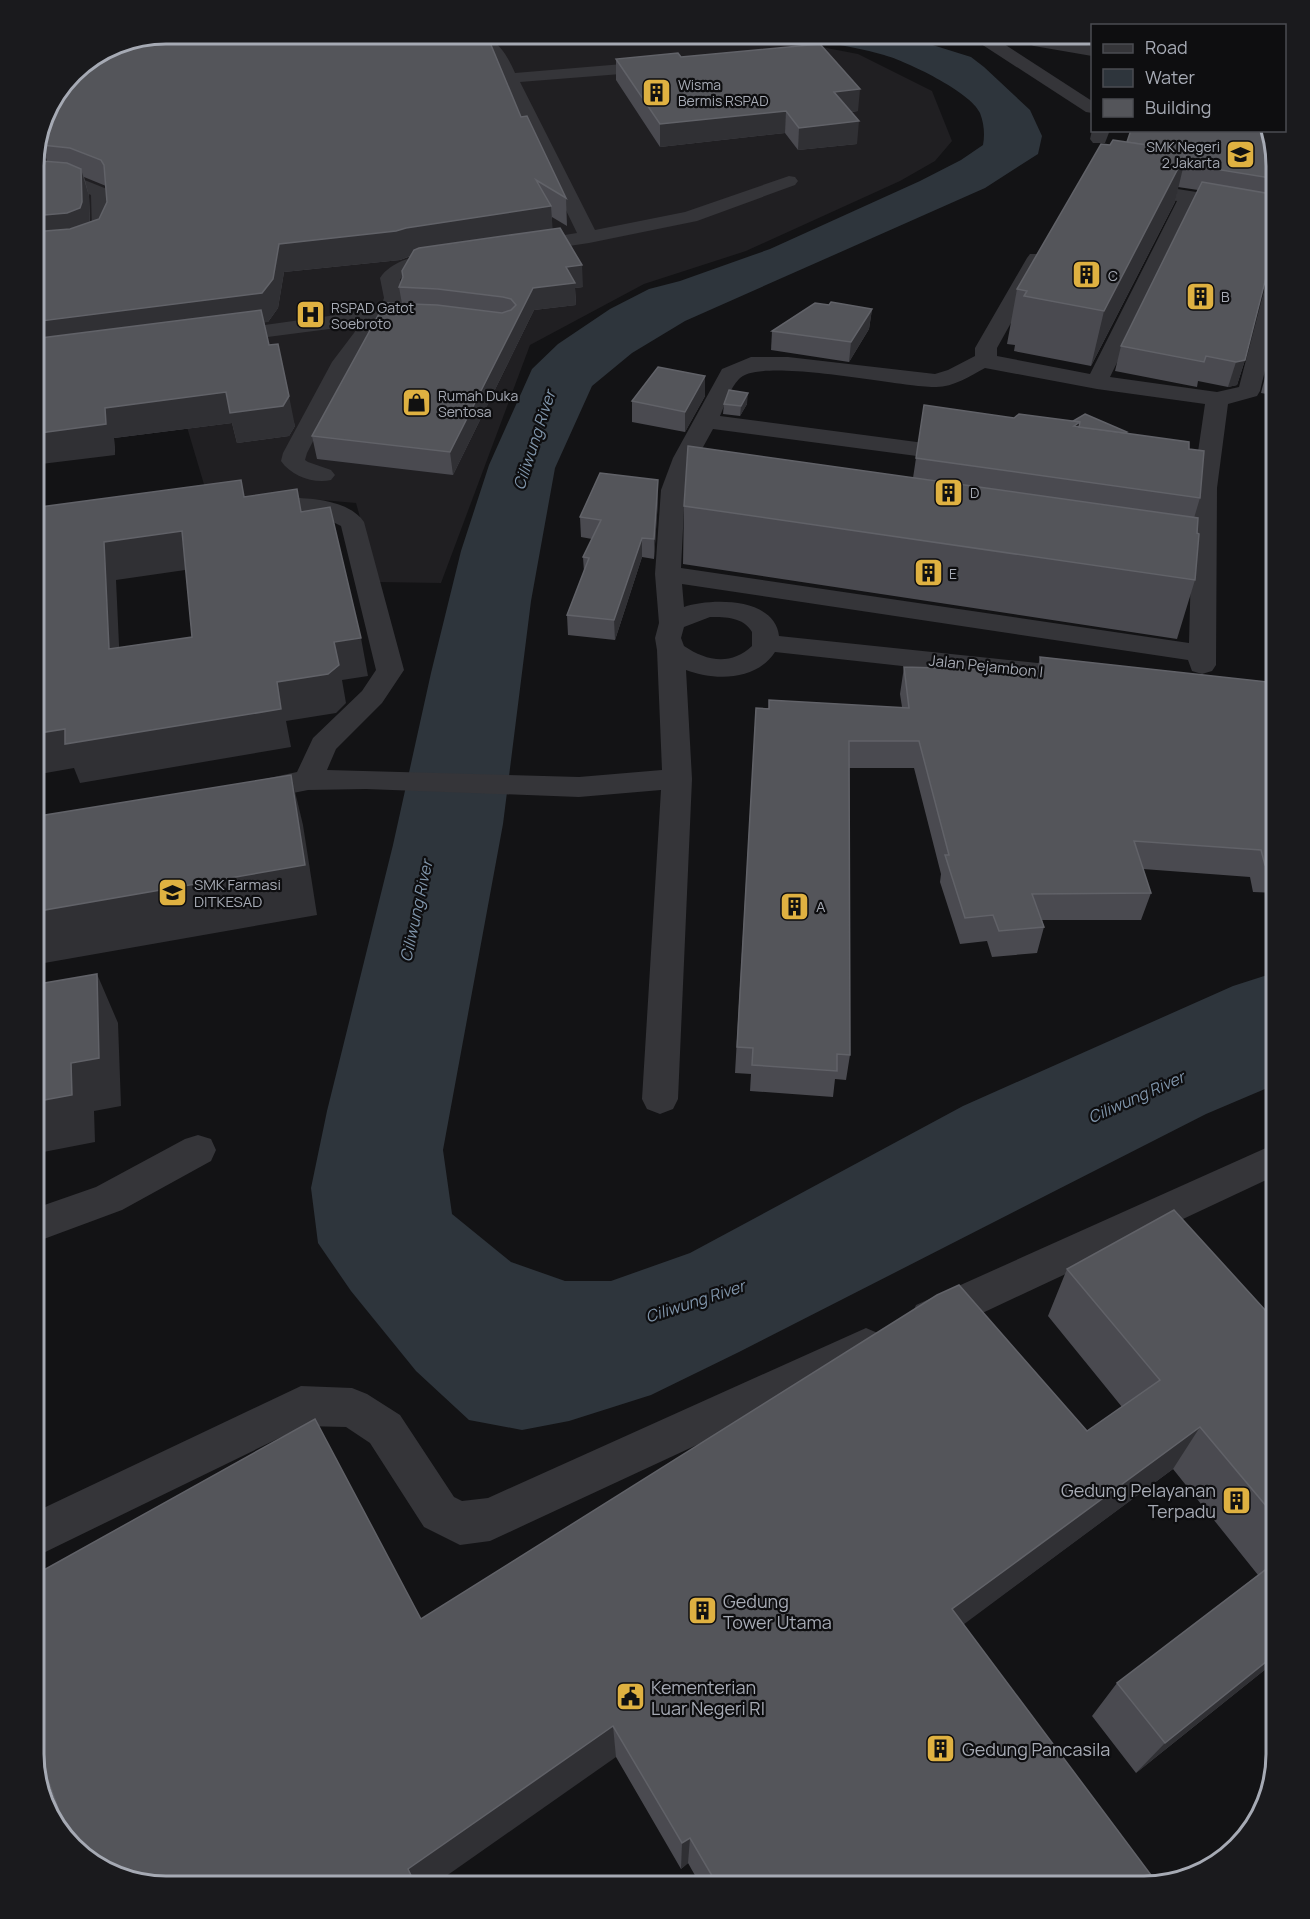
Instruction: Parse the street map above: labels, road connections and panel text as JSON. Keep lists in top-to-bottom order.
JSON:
{
  "streets": {
    "street": ["Jalan Pejambon I"]
  },
  "water": ["Ciliwung River"],
  "places": {
    "building": [
      "Wisma Bermis RSPAD",
      "C",
      "B",
      "D",
      "E",
      "A",
      "Gedung Pelayanan Terpadu",
      "Gedung Tower Utama",
      "Gedung Pancasila"
    ],
    "school or university": ["SMK Negeri 2 Jakarta", "SMK Farmasi DITKESAD"],
    "hospital": ["RSPAD Gatot Soebroto"],
    "shop": ["Rumah Duka Sentosa"],
    "public building": ["Kementerian Luar Negeri RI"]
  },
  "legend": ["Road", "Water", "Building"]
}
